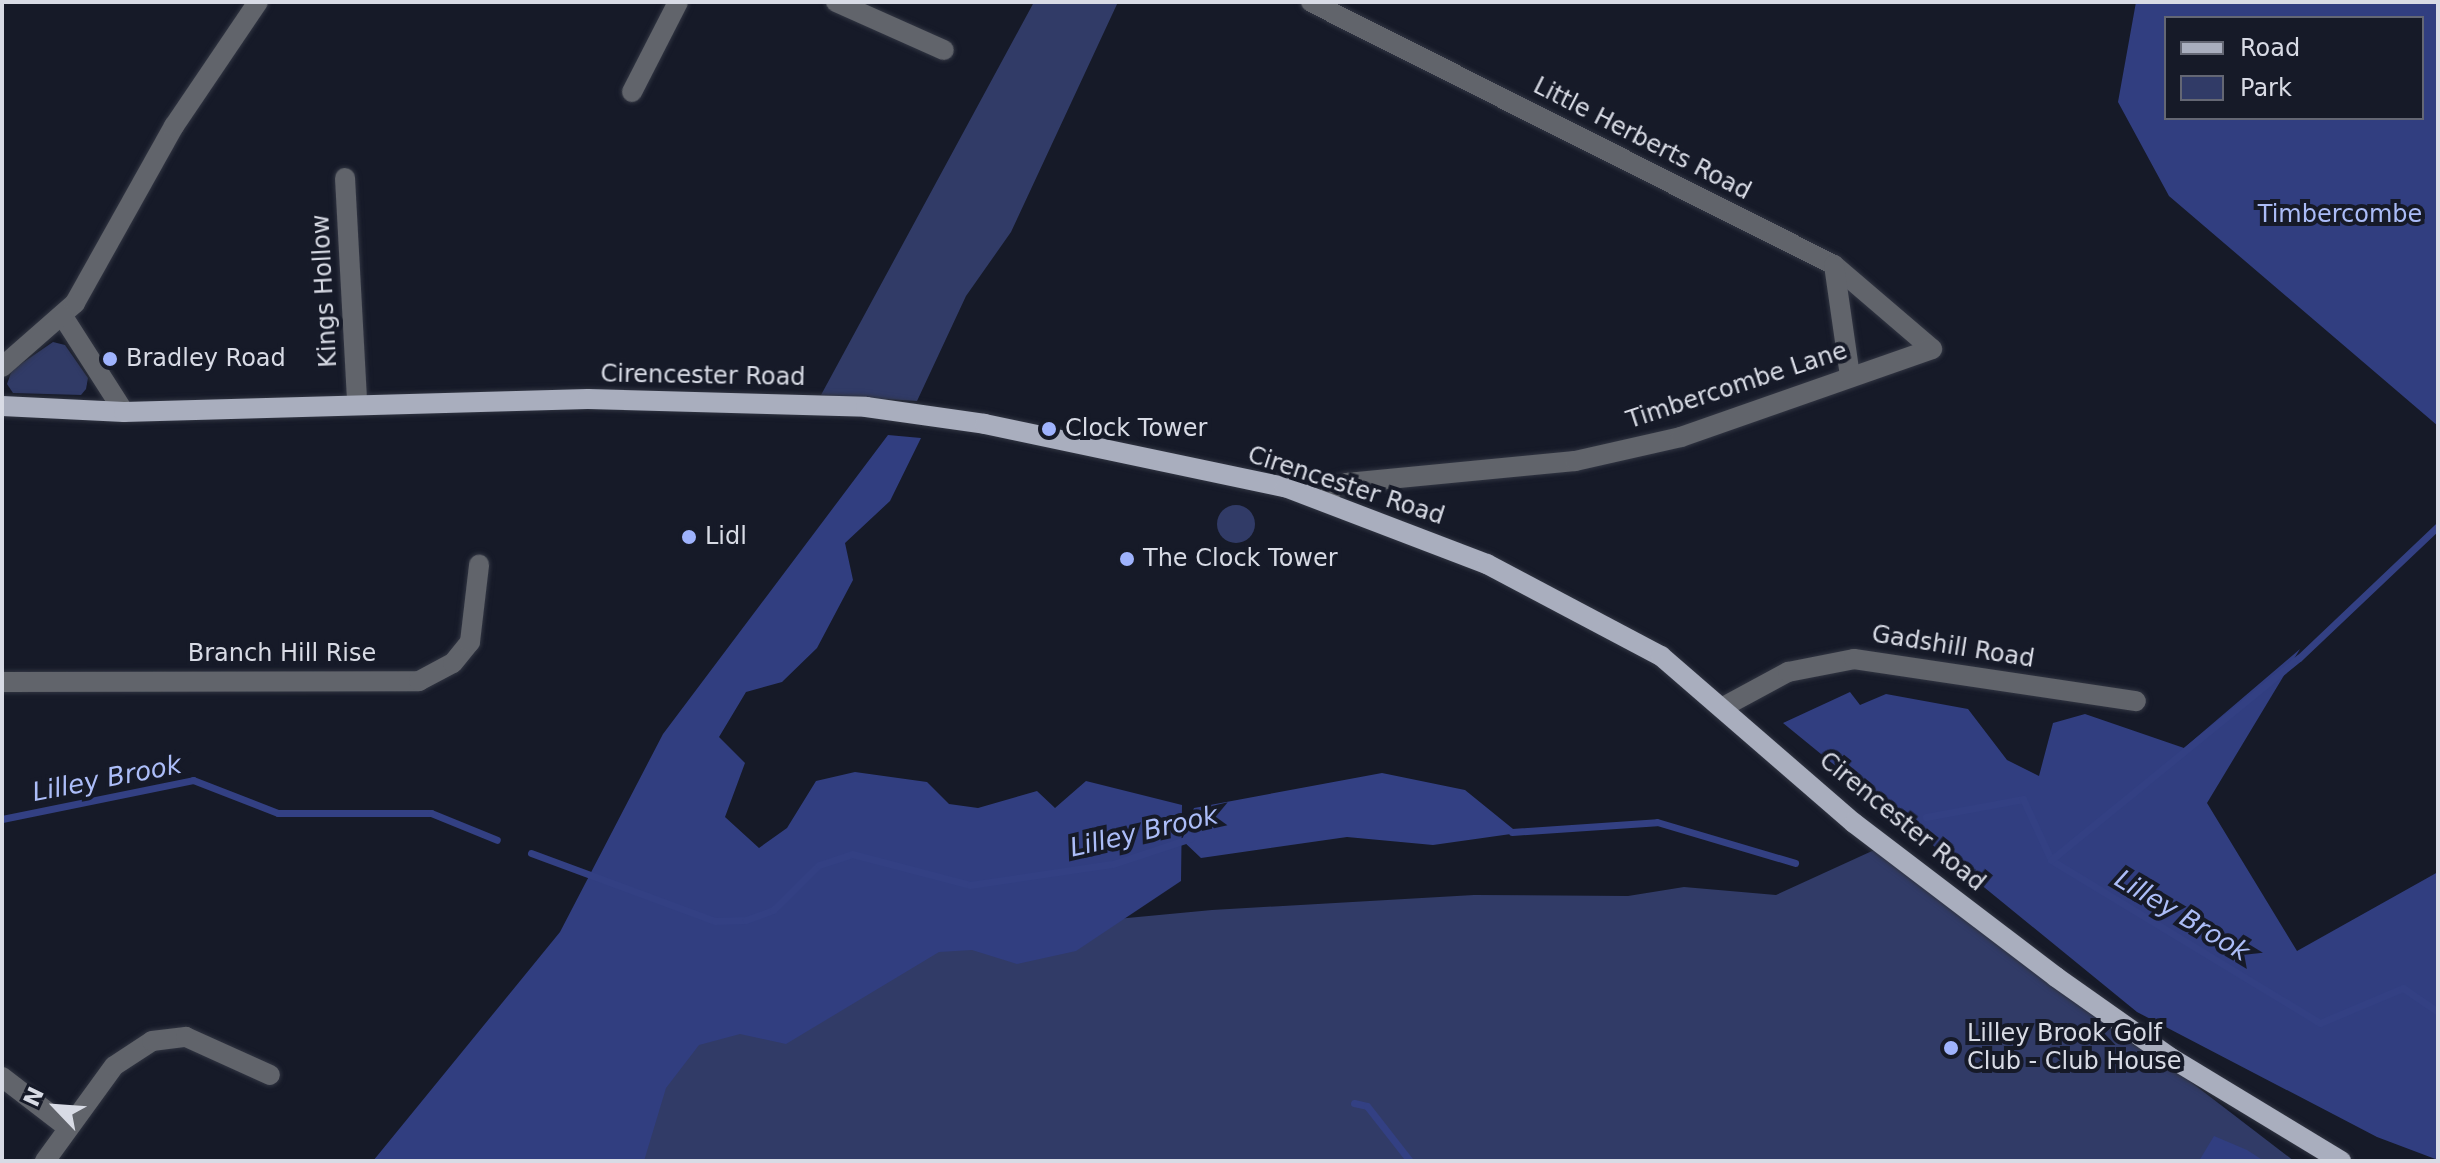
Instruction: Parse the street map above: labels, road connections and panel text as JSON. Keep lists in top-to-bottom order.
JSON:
{
  "streets": {
    "main road": ["Cirencester Road"],
    "street": [
      "Little Herberts Road",
      "Kings Hollow",
      "Timbercombe Lane",
      "Gadshill Road",
      "Branch Hill Rise"
    ]
  },
  "crossings": [
    ["Little Herberts Road", "Timbercombe Lane"],
    ["Kings Hollow", "Cirencester Road"],
    ["Cirencester Road", "Timbercombe Lane"],
    ["Cirencester Road", "Gadshill Road"]
  ],
  "water": ["Lilley Brook"],
  "parks": ["Timbercombe"],
  "places": [
    "Bradley Road",
    "Clock Tower",
    "Lidl",
    "The Clock Tower",
    "Lilley Brook Golf Club - Club House"
  ],
  "legend": ["Road", "Park"],
  "north": "top left"
}
